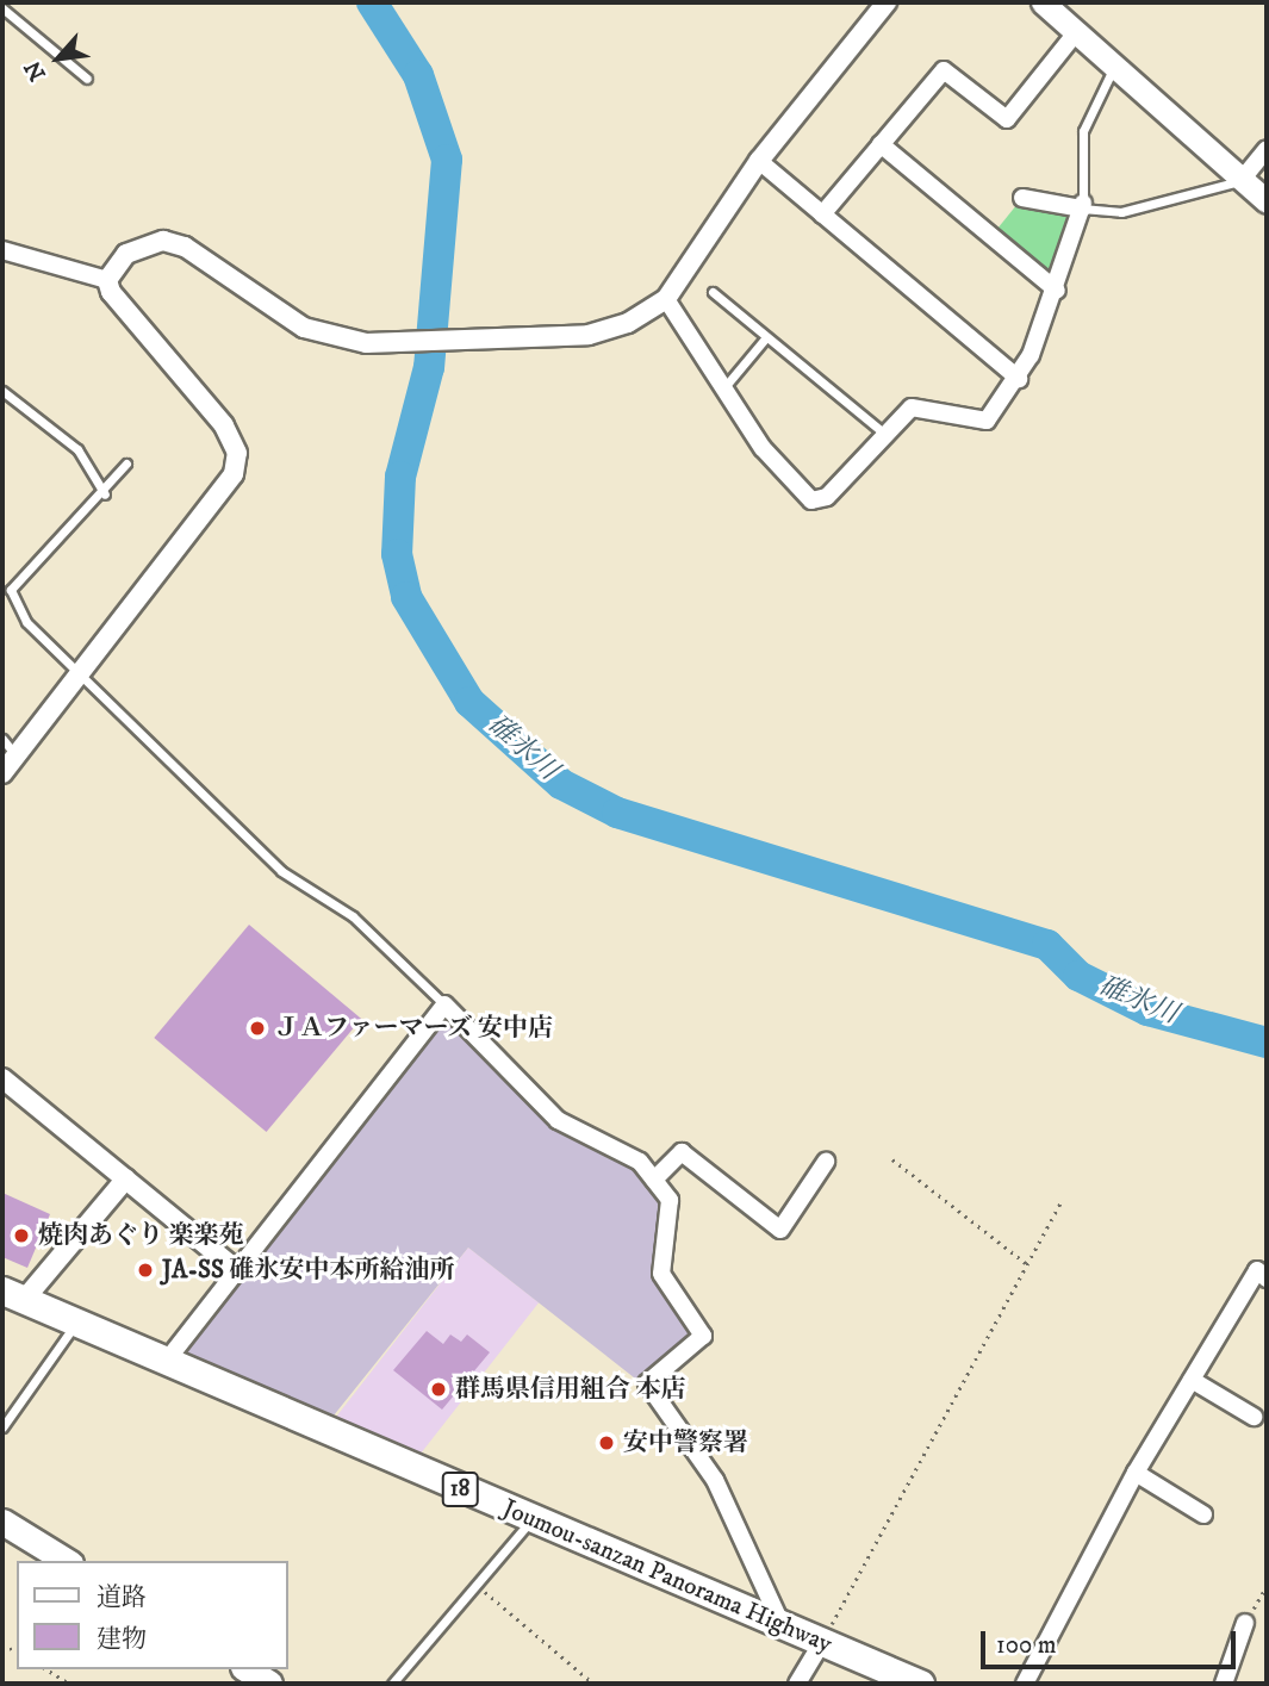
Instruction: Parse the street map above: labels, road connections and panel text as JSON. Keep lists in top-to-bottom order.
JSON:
{
  "streets": {
    "highway": ["18", "Joumou-sanzan Panorama Highway"]
  },
  "water": ["碓氷川"],
  "places": [
    "ＪＡファーマーズ 安中店",
    "焼肉あぐり 楽楽苑",
    "JA-SS 碓氷安中本所給油所",
    "群馬県信用組合 本店",
    "安中警察署"
  ],
  "legend": ["道路", "建物"],
  "scale_bar": "100 m",
  "north": "bottom left"
}
